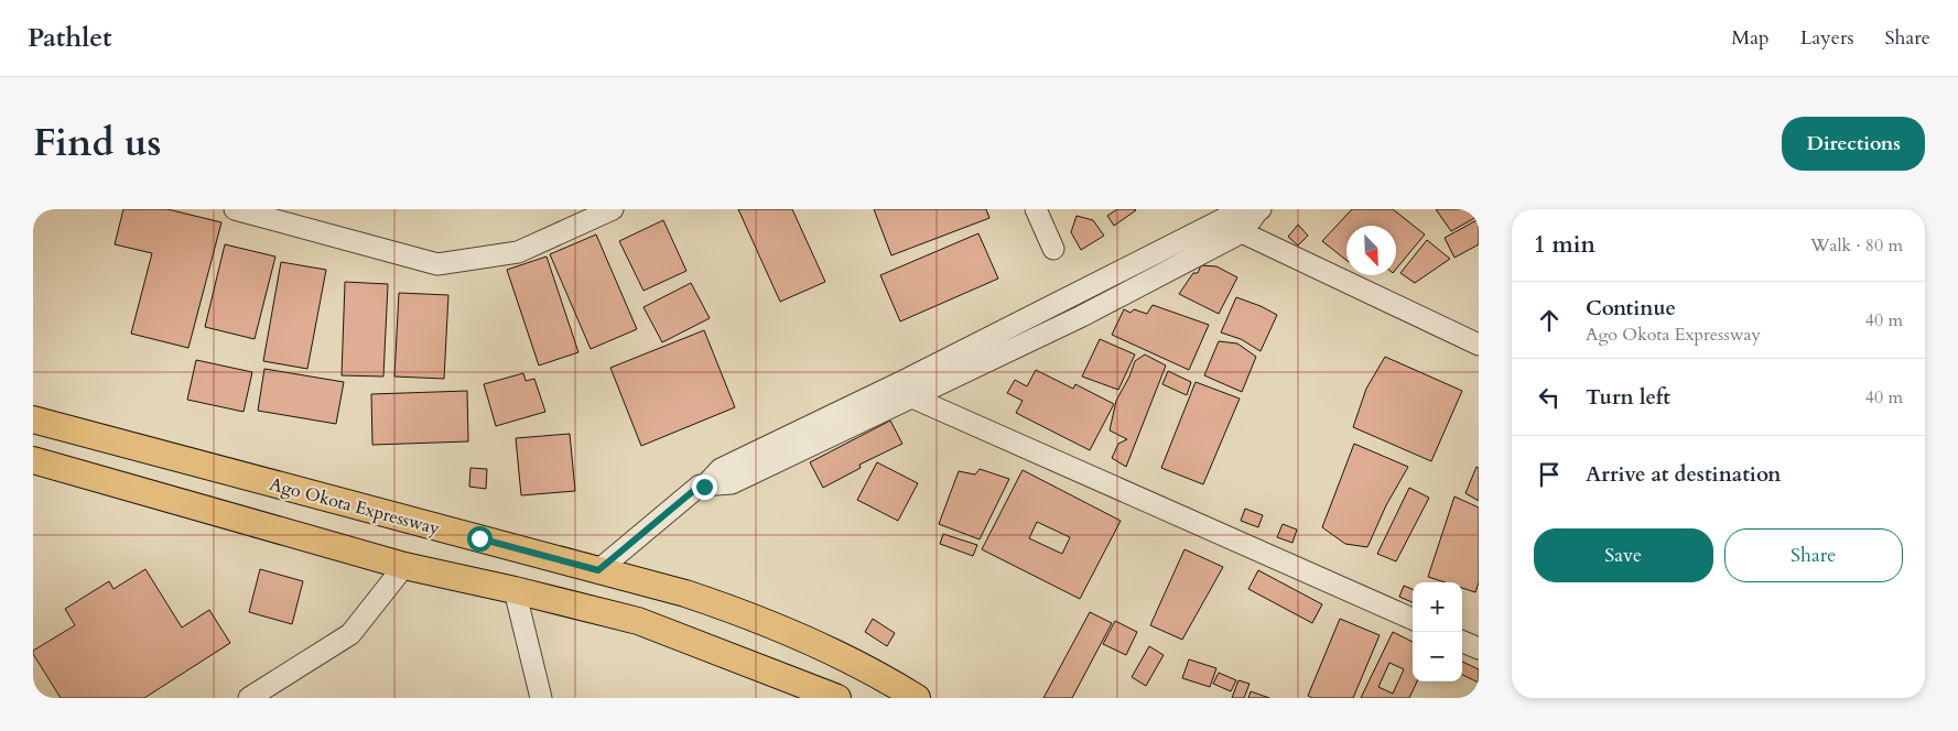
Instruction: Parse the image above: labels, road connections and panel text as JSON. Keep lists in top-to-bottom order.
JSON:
{
  "streets": {
    "main road": ["Ago Okota Expressway"]
  },
  "north": "bottom right",
  "page": {
    "header": "Pathlet",
    "nav": ["Map", "Layers", "Share"],
    "title": "Find us",
    "buttons": [
      "Directions",
      ["Save", "Share"]
    ],
    "heading": ["1 min", "Walk · 80 m"],
    "list": [
      ["Continue", "Ago Okota Expressway", "40 m"],
      ["Turn left", "40 m"],
      "Arrive at destination"
    ],
    "map_buttons": ["+", "−"]
  }
}
